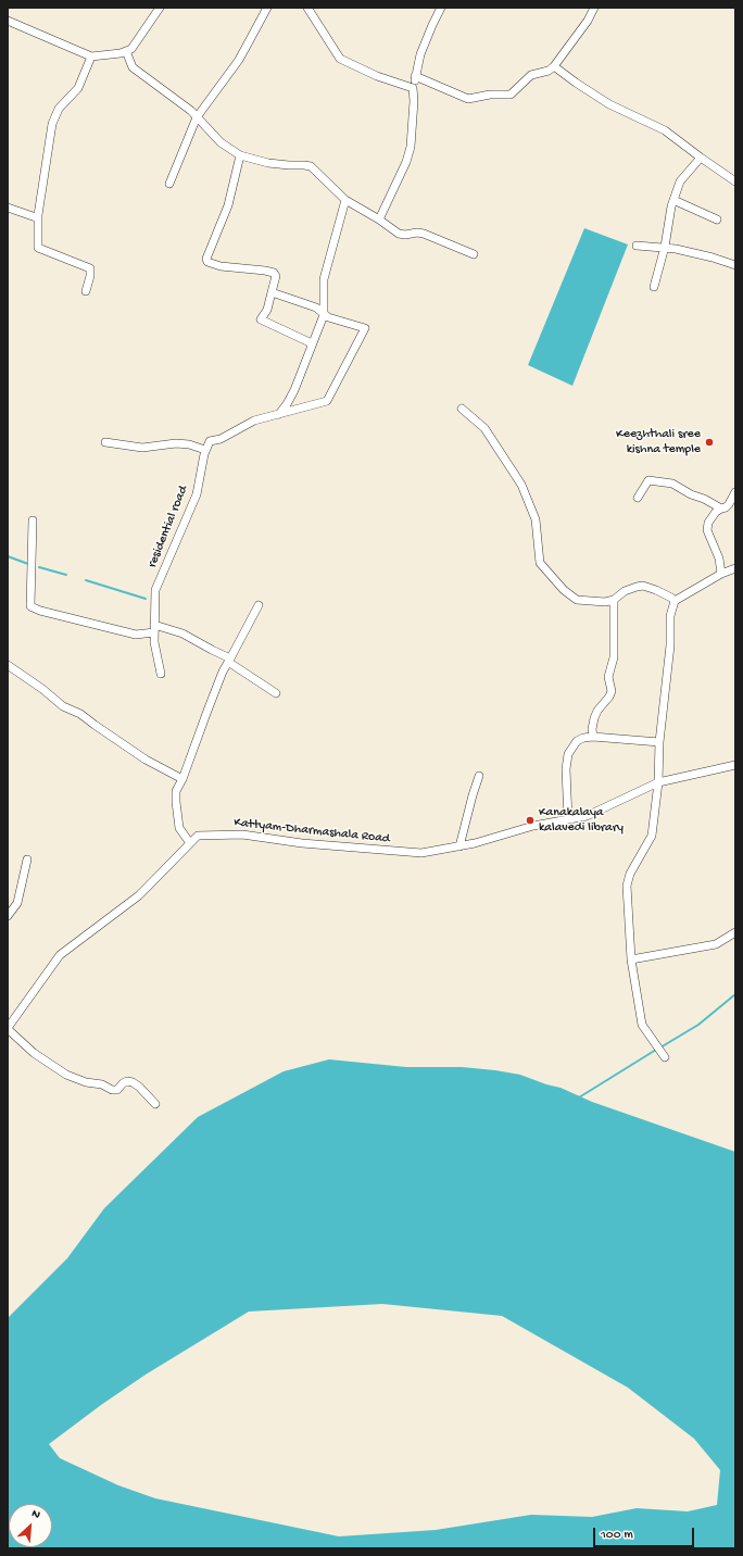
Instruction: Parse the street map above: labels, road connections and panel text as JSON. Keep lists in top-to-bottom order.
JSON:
{
  "streets": {
    "street": ["residential road", "Kattyam-Dharmashala Road"]
  },
  "places": ["Keezhthali sree kishna temple", "Kanakalaya kalavedi library"],
  "scale_bar": "100 m",
  "north": "top right"
}
